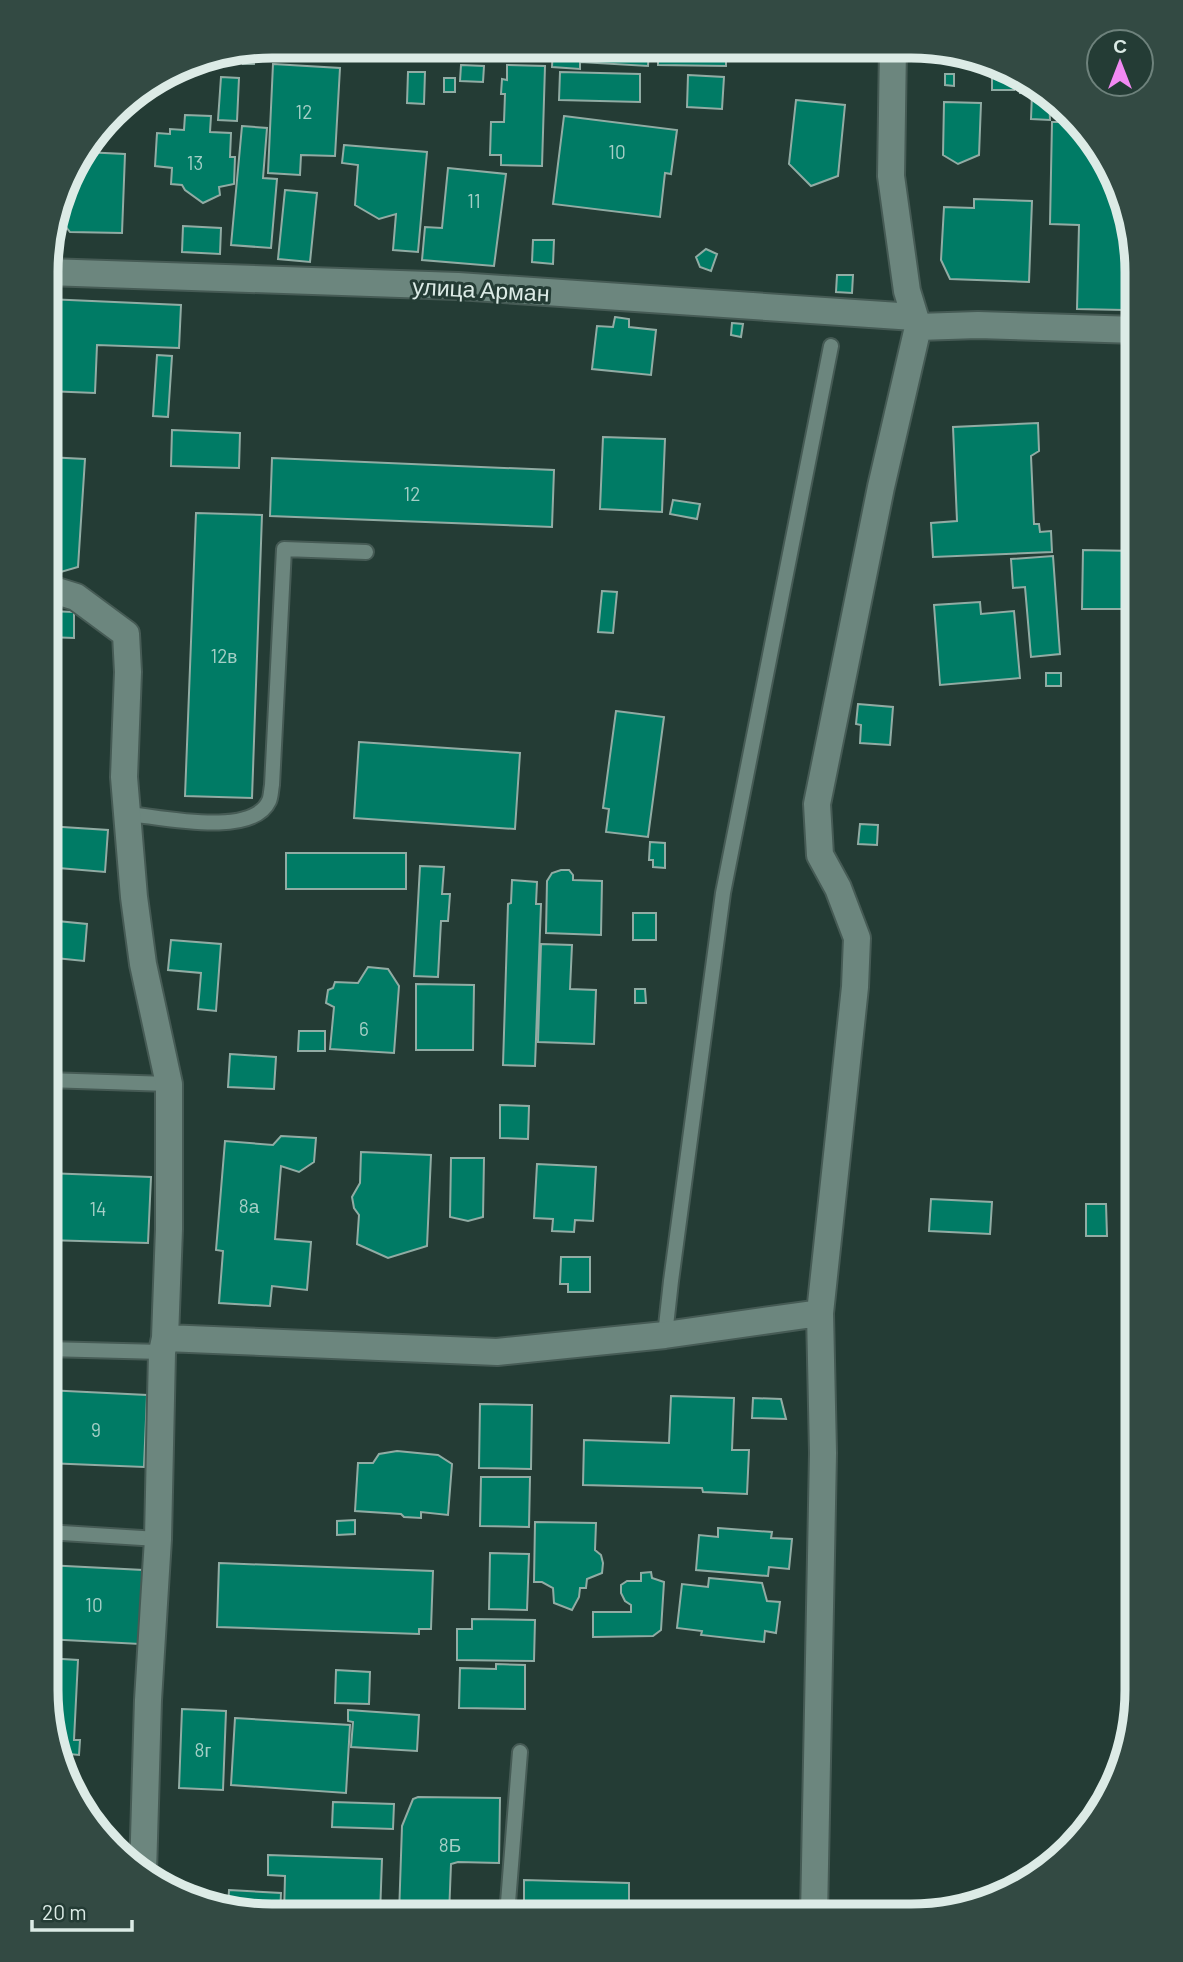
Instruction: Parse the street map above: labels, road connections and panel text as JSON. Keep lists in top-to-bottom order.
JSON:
{
  "streets": {
    "street": ["улица Арман"]
  },
  "house_numbers": [
    "12",
    "10",
    "13",
    "11",
    "12",
    "12в",
    "6",
    "8а",
    "14",
    "9",
    "10",
    "8г",
    "8Б"
  ],
  "scale_bar": "20 m",
  "north": "top"
}
